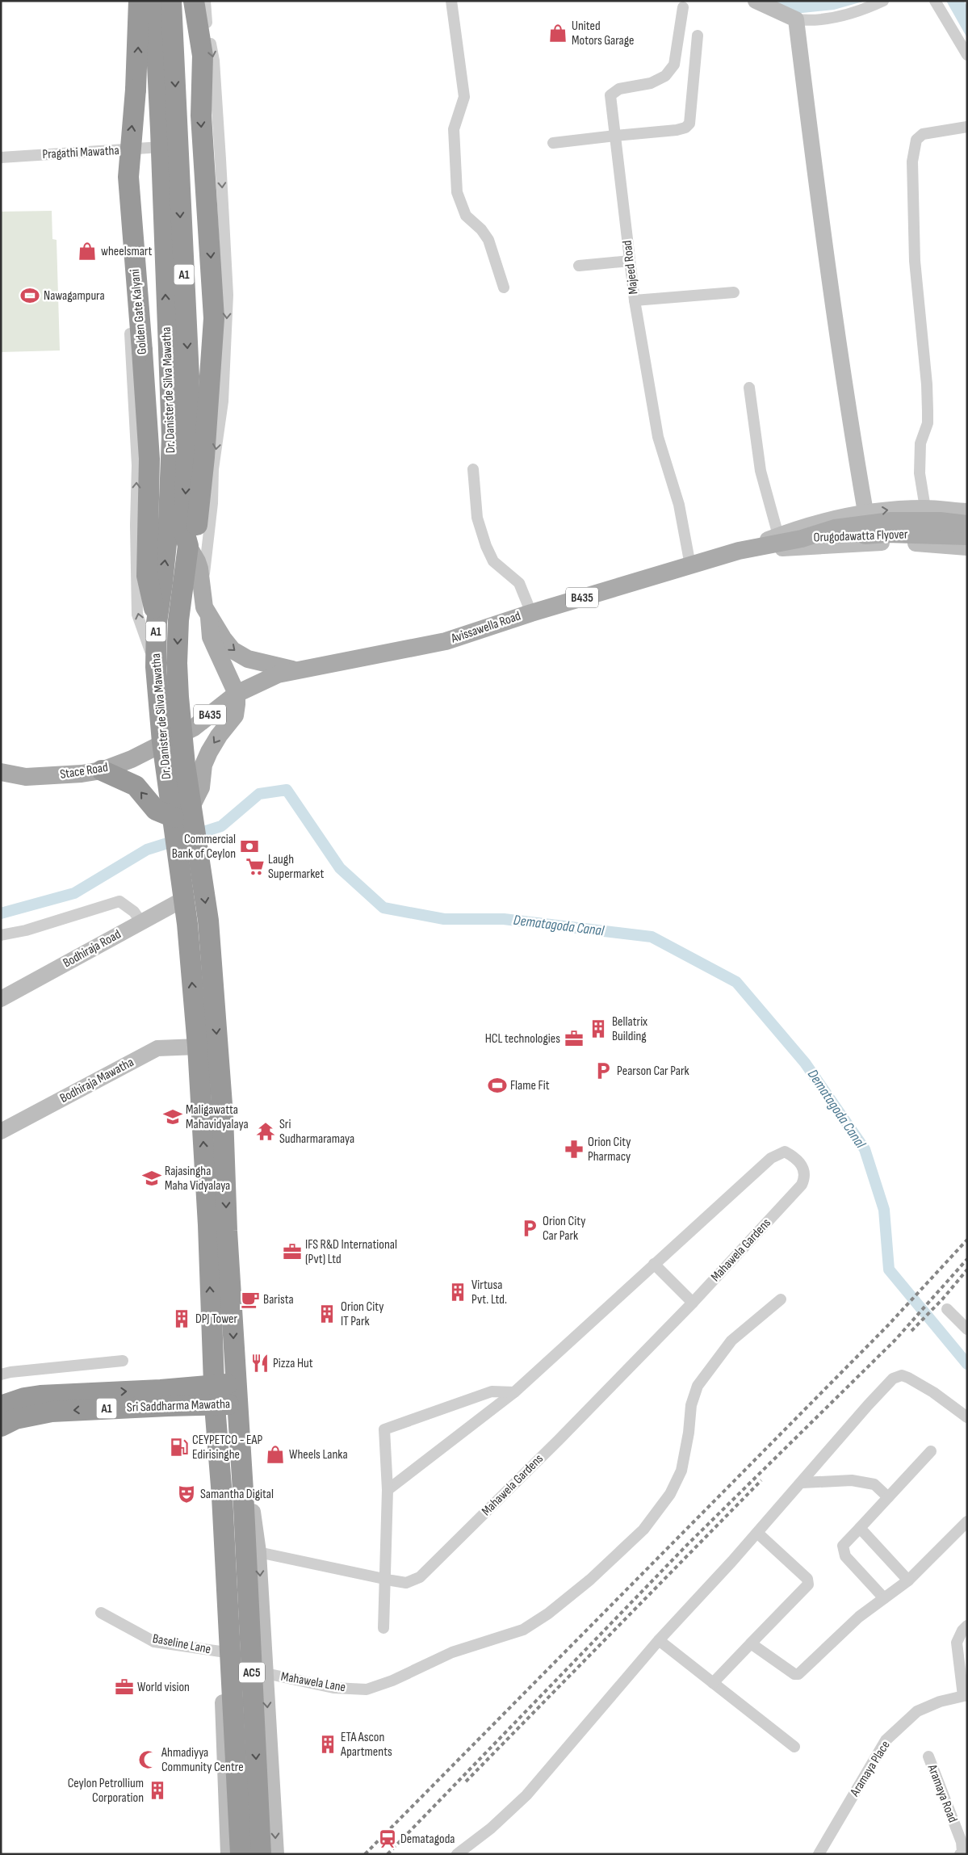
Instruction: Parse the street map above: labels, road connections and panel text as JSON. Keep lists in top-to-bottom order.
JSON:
{
  "streets": {
    "highway": [
      "A1",
      "Golden Gate Kalyani",
      "Dr. Danister de Silva Mawatha",
      "Sri Saddharma Mawatha",
      "AC5"
    ],
    "main road": [
      "Orugodawatta Flyover",
      "B435",
      "Avissawella Road",
      "Stace Road"
    ],
    "street": [
      "Pragathi Mawatha",
      "Majeed Road",
      "Bodhiraja Road",
      "Bodhiraja Mawatha",
      "Mahawela Gardens",
      "Baseline Lane",
      "Mahawela Lane",
      "Aramaya Place",
      "Aramaya Road"
    ]
  },
  "crossings": [
    ["Pragathi Mawatha", "Dr. Danister de Silva Mawatha"],
    ["Majeed Road", "Avissawella Road"],
    ["Golden Gate Kalyani", "Dr. Danister de Silva Mawatha"],
    ["Dr. Danister de Silva Mawatha", "Avissawella Road"],
    ["Dr. Danister de Silva Mawatha", "Stace Road"],
    ["Dr. Danister de Silva Mawatha", "Bodhiraja Road"],
    ["Dr. Danister de Silva Mawatha", "Bodhiraja Mawatha"],
    ["Dr. Danister de Silva Mawatha", "Sri Saddharma Mawatha"],
    ["Dr. Danister de Silva Mawatha", "AC5"],
    ["Orugodawatta Flyover", "Avissawella Road"],
    ["Avissawella Road", "Stace Road"],
    ["Sri Saddharma Mawatha", "AC5"]
  ],
  "water": ["Dematagoda Canal"],
  "places": {
    "shop": ["United Motors Garage", "wheelsmart", "Wheels Lanka"],
    "sports": ["Nawagampura", "Flame Fit"],
    "bank": ["Commercial Bank of Ceylon"],
    "supermarket": ["Laugh Supermarket"],
    "building": [
      "Bellatrix Building",
      "Virtusa Pvt. Ltd.",
      "Orion City IT Park",
      "DPJ Tower",
      "ETA Ascon Apartments",
      "Ceylon Petrollium Corporation"
    ],
    "office": ["HCL technologies", "IFS R&D International (Pvt) Ltd", "World vision"],
    "parking": ["Pearson Car Park", "Orion City Car Park"],
    "school or university": ["Maligawatta Mahavidyalaya", "Rajasingha Maha Vidyalaya"],
    "temple": ["Sri Sudharmaramaya"],
    "pharmacy": ["Orion City Pharmacy"],
    "cafe": ["Barista"],
    "restaurant": ["Pizza Hut"],
    "fuel station": ["CEYPETCO - EAP Edirisinghe"],
    "theatre": ["Samantha Digital"],
    "mosque": ["Ahmadiyya Community Centre"],
    "station": ["Dematagoda"]
  }
}
